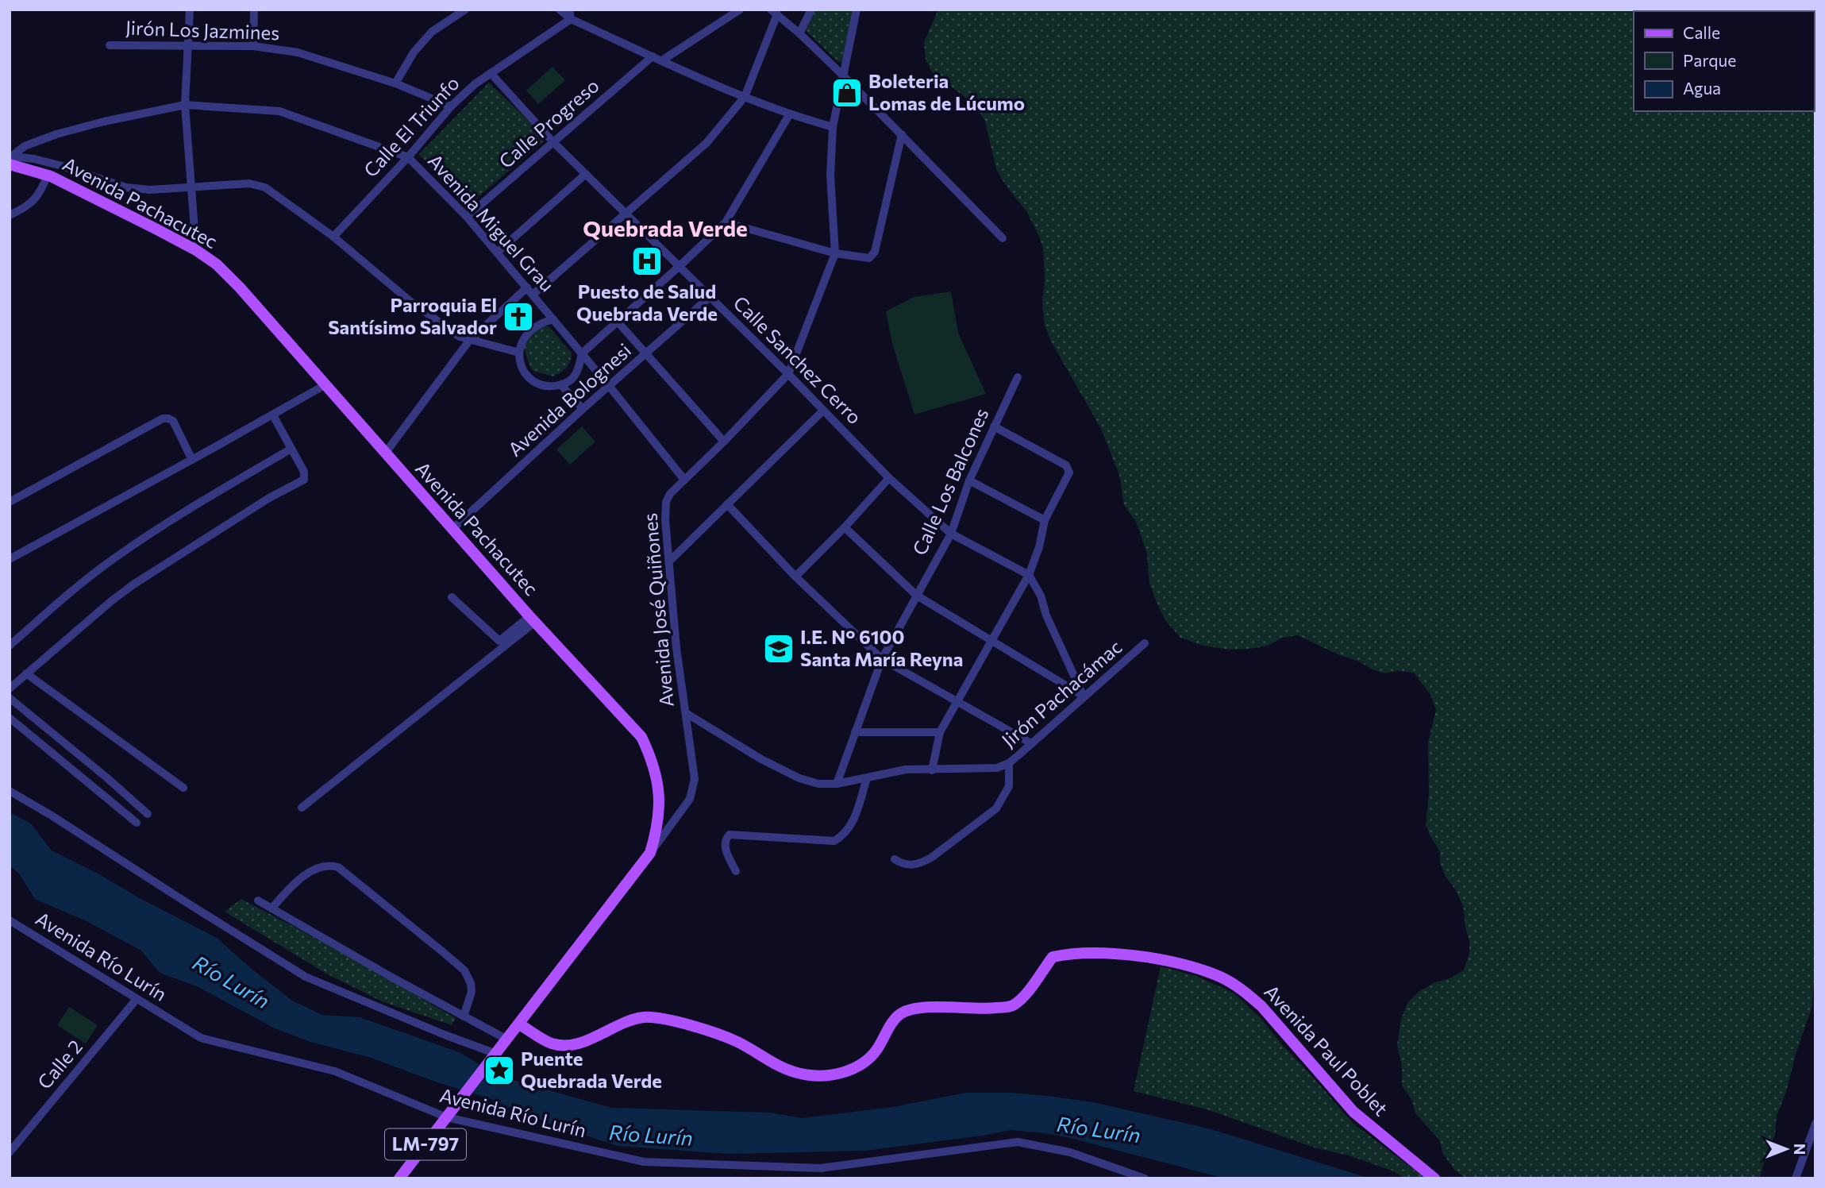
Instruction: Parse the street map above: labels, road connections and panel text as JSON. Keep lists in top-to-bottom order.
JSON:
{
  "streets": {
    "main road": ["Avenida Pachacutec", "Avenida Paul Poblet", "LM-797"],
    "street": [
      "Jirón Los Jazmines",
      "Calle Progreso",
      "Calle El Triunfo",
      "Avenida Miguel Grau",
      "Calle Sanchez Cerro",
      "Avenida Bolognesi",
      "Calle Los Balcones",
      "Avenida José Quiñones",
      "Jirón Pachacámac",
      "Avenida Río Lurín",
      "Calle 2"
    ]
  },
  "crossings": [
    ["Jirón Los Jazmines", "Calle El Triunfo"],
    ["Calle Progreso", "Avenida Miguel Grau"],
    ["Calle Progreso", "Calle Sanchez Cerro"],
    ["Calle El Triunfo", "Avenida Miguel Grau"],
    ["Calle El Triunfo", "Calle Sanchez Cerro"],
    ["Avenida Pachacutec", "Avenida Miguel Grau"],
    ["Avenida Pachacutec", "Avenida Bolognesi"],
    ["Avenida Pachacutec", "Avenida José Quiñones"],
    ["Avenida Pachacutec", "Avenida Paul Poblet"],
    ["Avenida Pachacutec", "LM-797"],
    ["Avenida Miguel Grau", "Avenida Bolognesi"],
    ["Avenida Miguel Grau", "Avenida José Quiñones"],
    ["Calle Sanchez Cerro", "Avenida Bolognesi"],
    ["Calle Sanchez Cerro", "Calle Los Balcones"],
    ["Calle Sanchez Cerro", "Avenida José Quiñones"],
    ["Calle Los Balcones", "Jirón Pachacámac"],
    ["Avenida José Quiñones", "Jirón Pachacámac"],
    ["Avenida Río Lurín", "Calle 2"],
    ["Avenida Río Lurín", "LM-797"],
    ["Avenida Paul Poblet", "LM-797"]
  ],
  "districts": ["Quebrada Verde"],
  "water": ["Río Lurín"],
  "places": {
    "shop": ["Boleteria Lomas de Lúcumo"],
    "hospital": ["Puesto de Salud Quebrada Verde"],
    "church": ["Parroquia El Santísimo Salvador"],
    "school or university": ["I.E. N° 6100 Santa María Reyna"],
    "place": ["Puente Quebrada Verde"]
  },
  "legend": ["Calle", "Parque", "Agua"],
  "north": "right"
}
